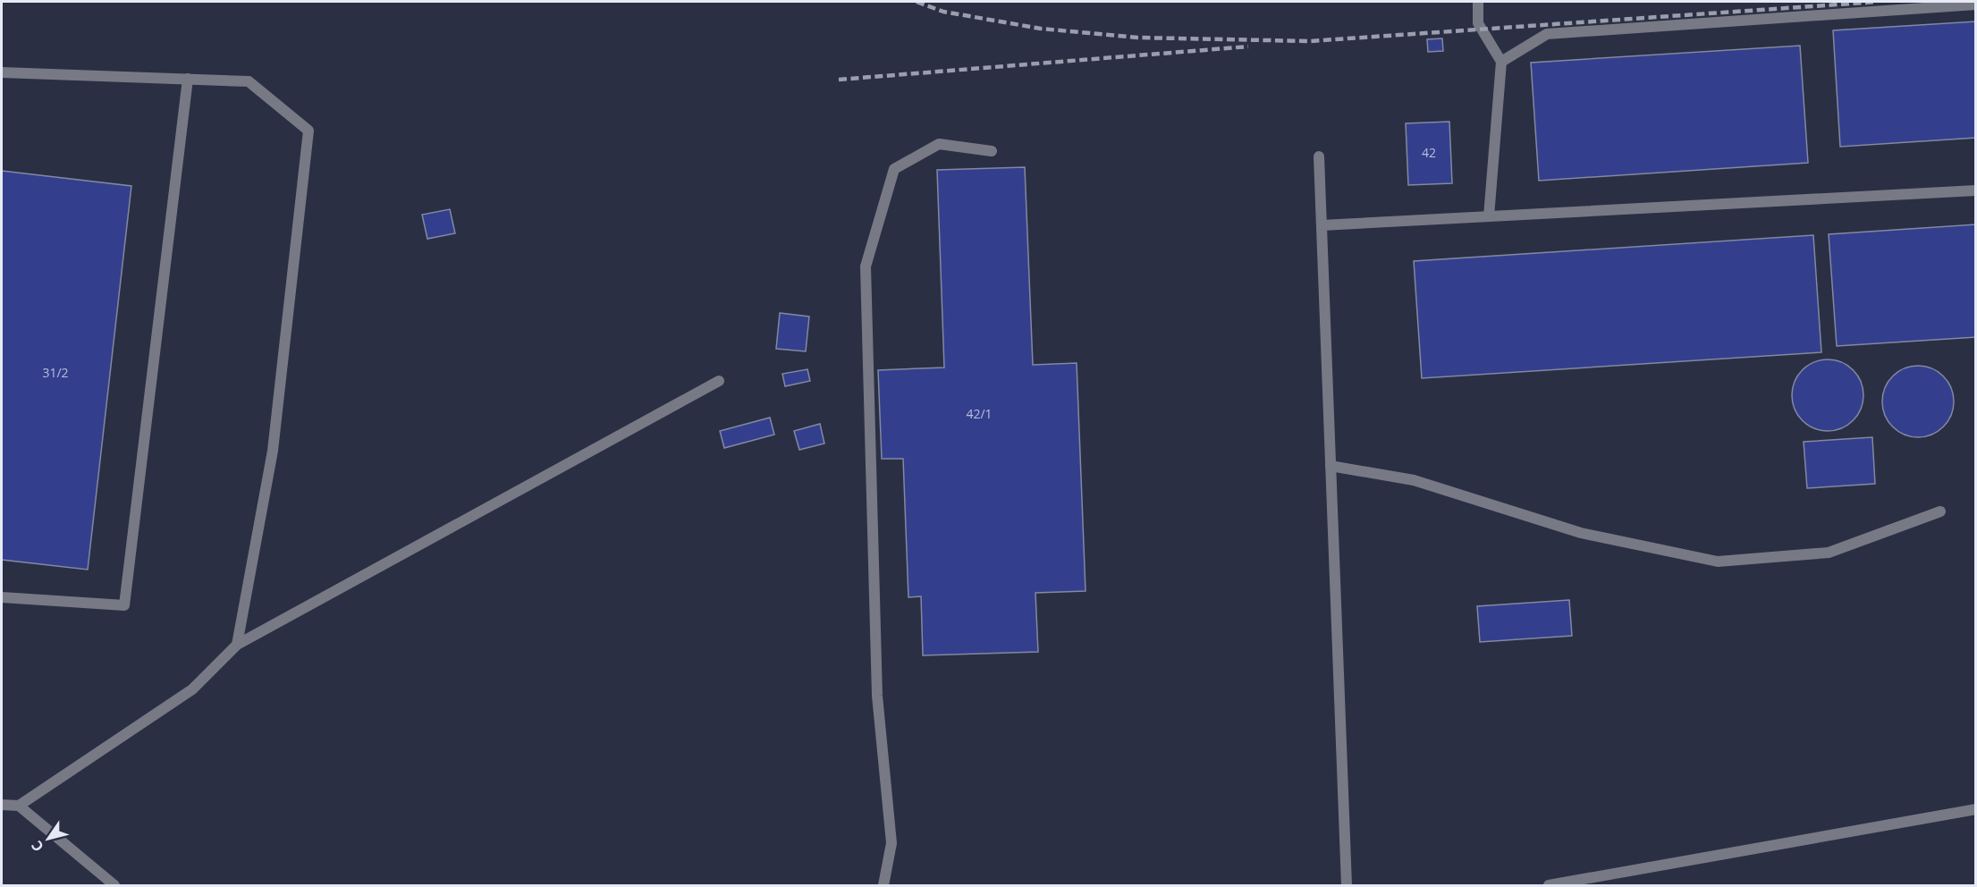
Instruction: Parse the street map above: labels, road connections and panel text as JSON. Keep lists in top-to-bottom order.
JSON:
{
  "house_numbers": ["42", "31/2", "42/1"],
  "north": "bottom left"
}
